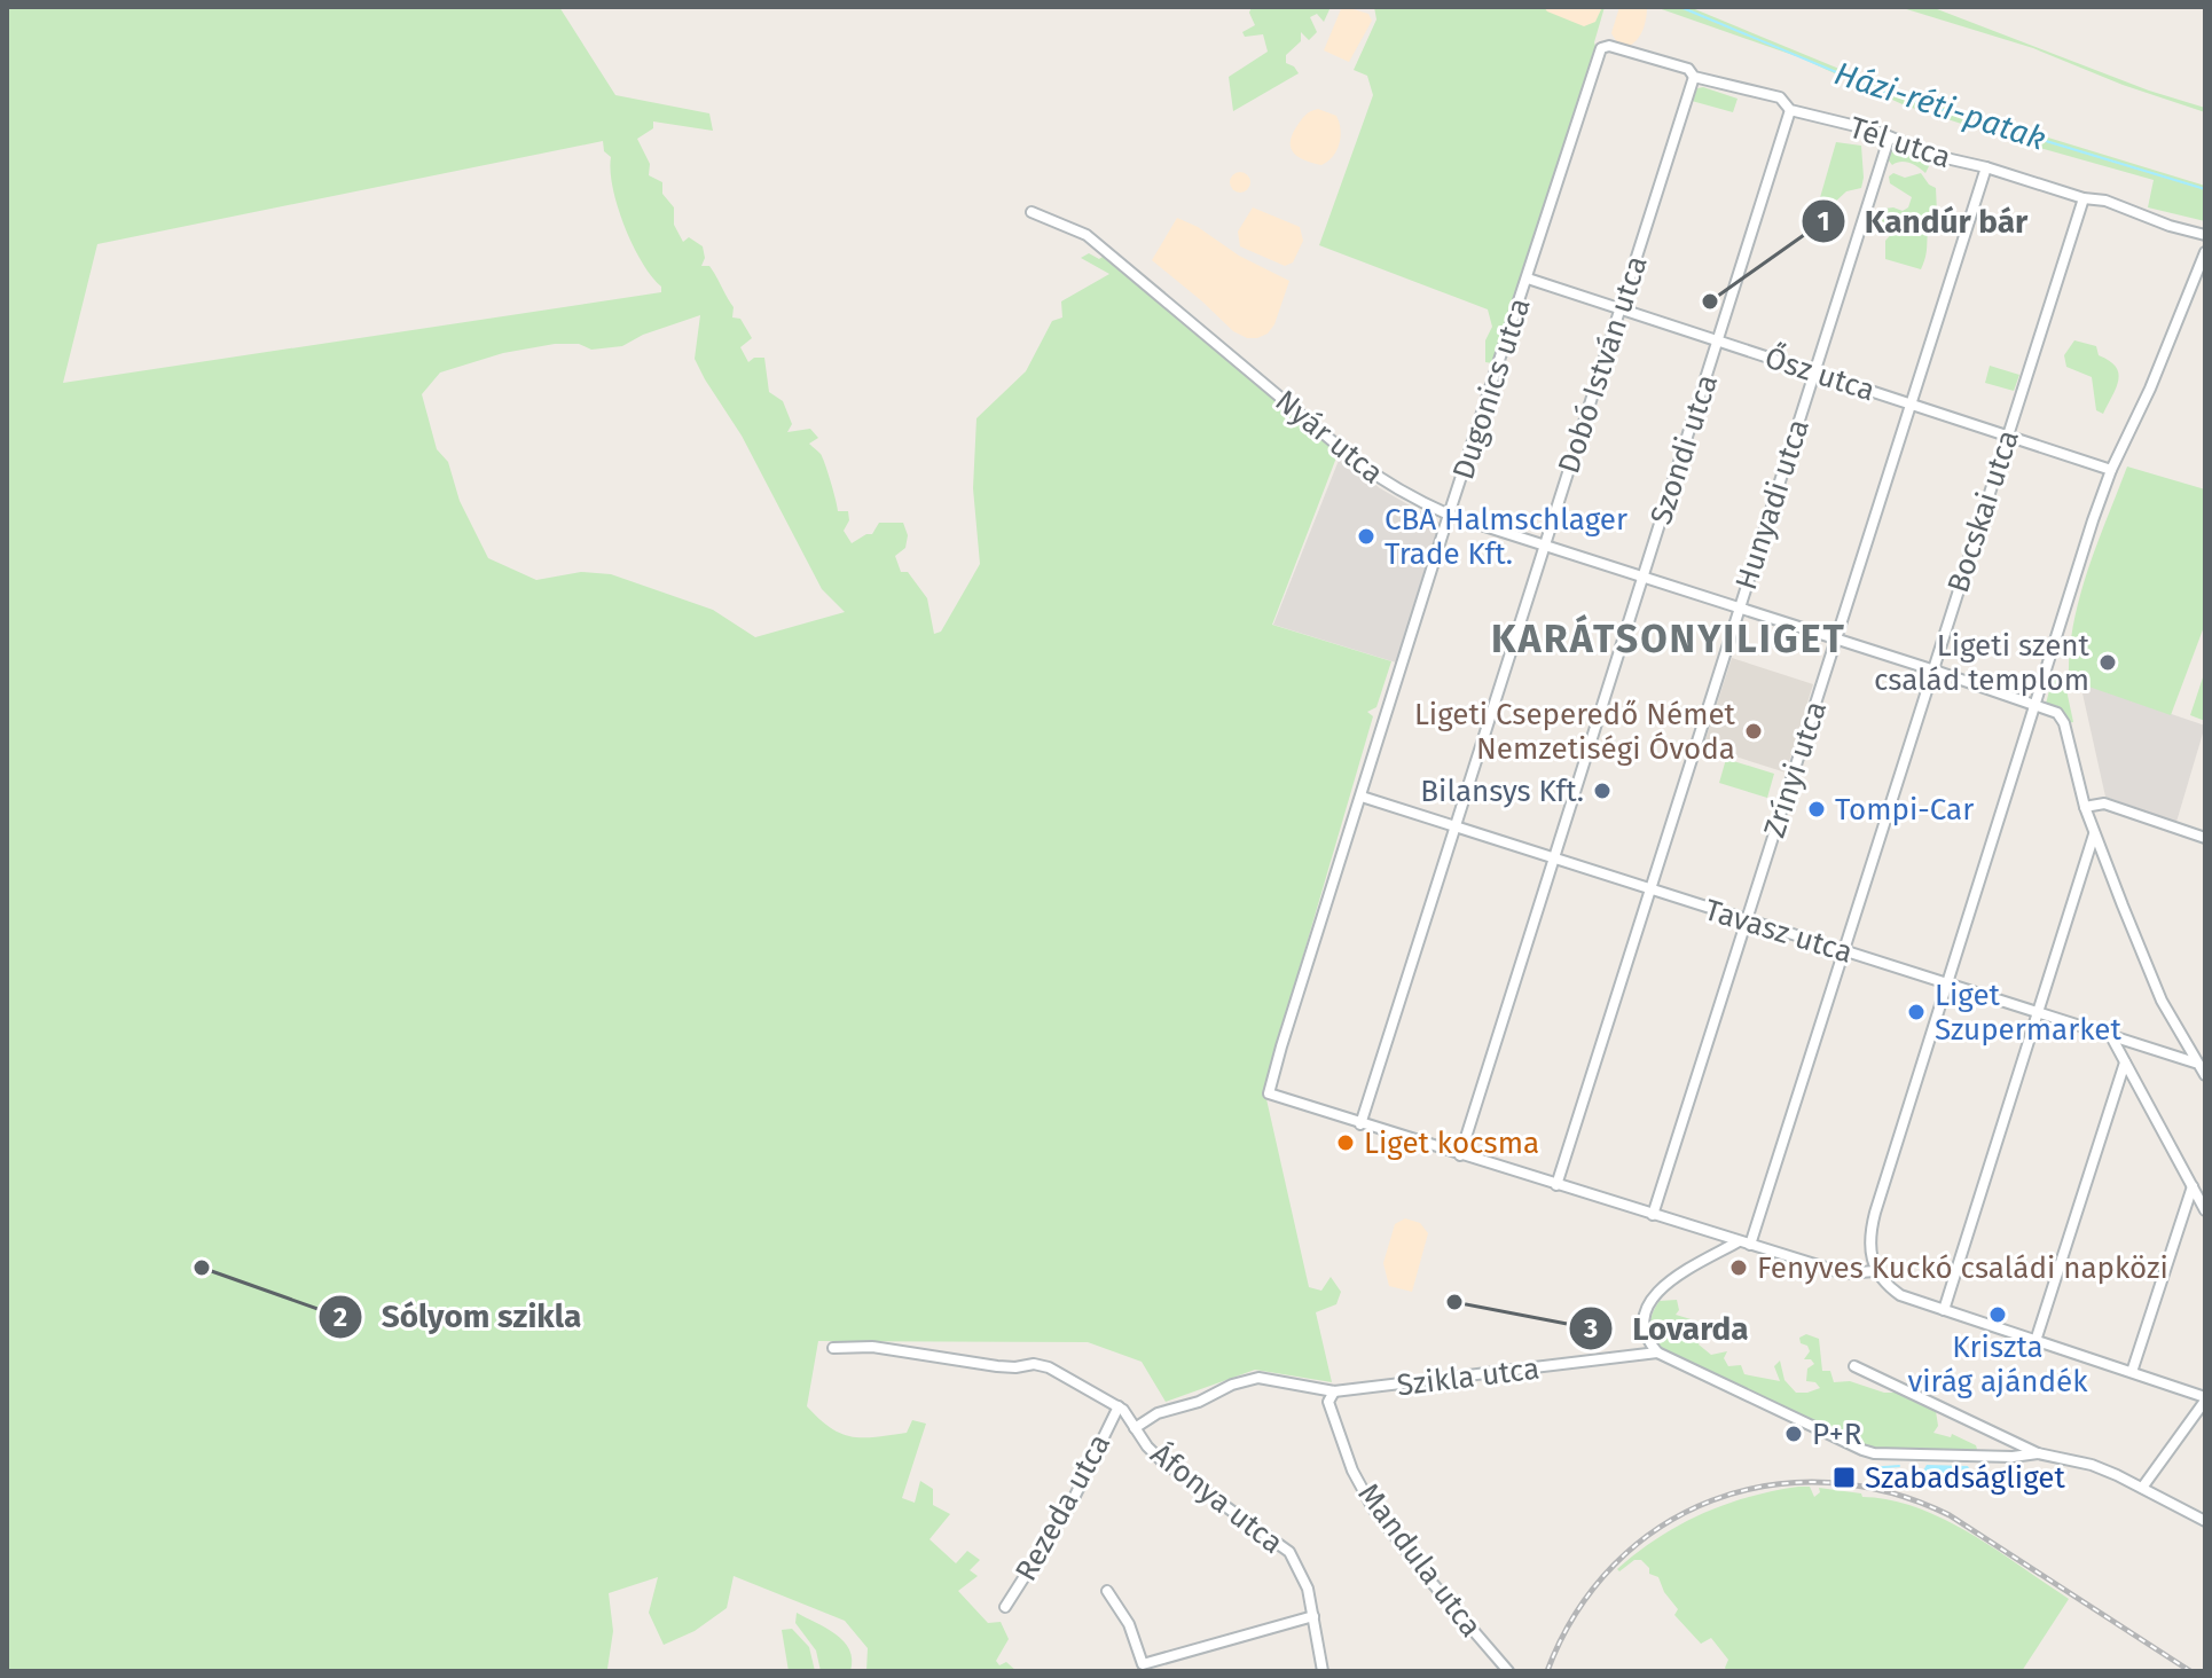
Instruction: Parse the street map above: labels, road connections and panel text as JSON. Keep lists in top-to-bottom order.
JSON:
{
  "streets": {
    "street": [
      "Tél utca",
      "Dobó István utca",
      "Ősz utca",
      "Dugonics utca",
      "Nyár utca",
      "Szondi utca",
      "Hunyadi utca",
      "Bocskai utca",
      "Zrínyi utca",
      "Tavasz utca",
      "Szikla utca",
      "Áfonya utca",
      "Rezeda utca",
      "Mandula utca"
    ]
  },
  "crossings": [
    ["Tél utca", "Dobó István utca"],
    ["Tél utca", "Dugonics utca"],
    ["Tél utca", "Szondi utca"],
    ["Tél utca", "Hunyadi utca"],
    ["Tél utca", "Bocskai utca"],
    ["Tél utca", "Zrínyi utca"],
    ["Dobó István utca", "Ősz utca"],
    ["Dobó István utca", "Dugonics utca"],
    ["Dobó István utca", "Nyár utca"],
    ["Dobó István utca", "Tavasz utca"],
    ["Ősz utca", "Dugonics utca"],
    ["Ősz utca", "Szondi utca"],
    ["Ősz utca", "Hunyadi utca"],
    ["Ősz utca", "Bocskai utca"],
    ["Ősz utca", "Zrínyi utca"],
    ["Dugonics utca", "Nyár utca"],
    ["Dugonics utca", "Tavasz utca"],
    ["Nyár utca", "Szondi utca"],
    ["Nyár utca", "Hunyadi utca"],
    ["Nyár utca", "Bocskai utca"],
    ["Nyár utca", "Zrínyi utca"],
    ["Szondi utca", "Tavasz utca"],
    ["Hunyadi utca", "Tavasz utca"],
    ["Bocskai utca", "Tavasz utca"],
    ["Zrínyi utca", "Tavasz utca"],
    ["Szikla utca", "Áfonya utca"],
    ["Szikla utca", "Mandula utca"],
    ["Áfonya utca", "Rezeda utca"]
  ],
  "districts": ["KARÁTSONYILIGET"],
  "water": ["Házi-réti-patak"],
  "places": {
    "other": [
      "Kandúr bár",
      "CBA Halmschlager Trade Kft.",
      "Ligeti szent család templom",
      "Ligeti Cseperedő Német Nemzetiségi Óvoda",
      "Bilansys Kft.",
      "Tompi-Car",
      "Liget Szupermarket",
      "Liget kocsma",
      "Sólyom szikla",
      "Fenyves Kuckó családi napközi",
      "Lovarda",
      "Kriszta virág ajándék",
      "P+R"
    ],
    "transit": ["Szabadságliget"]
  }
}
